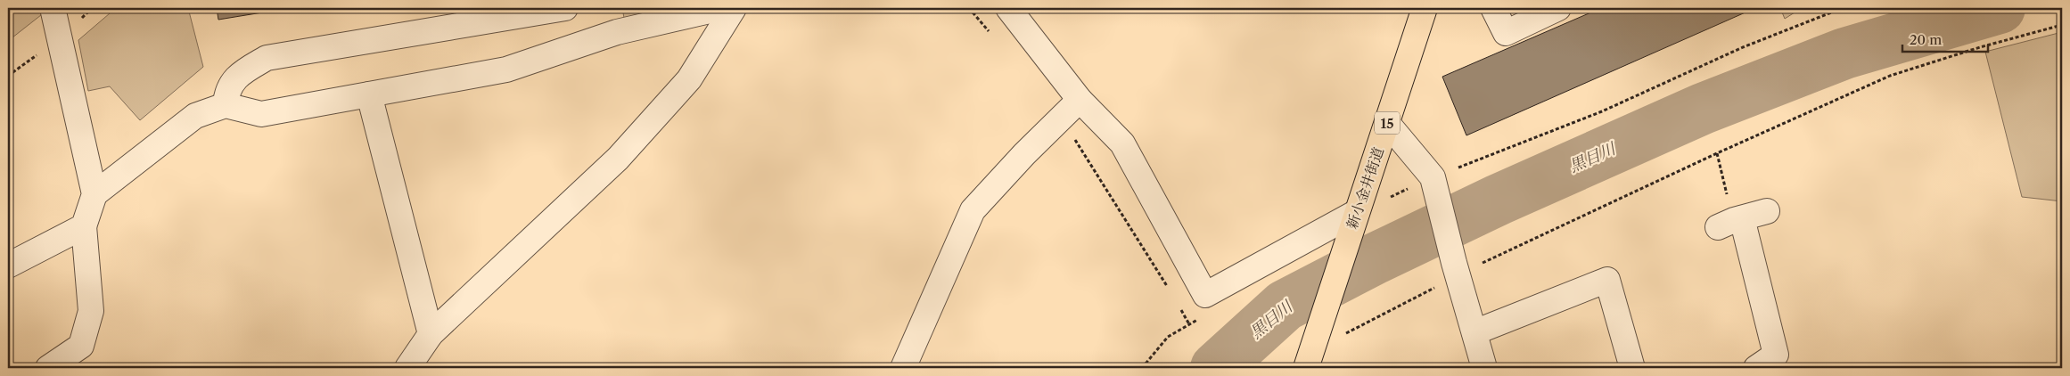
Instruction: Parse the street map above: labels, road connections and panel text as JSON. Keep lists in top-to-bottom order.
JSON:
{
  "streets": {
    "main road": ["15", "新小金井街道"]
  },
  "water": ["黒目川"],
  "scale_bar": "20 m"
}
